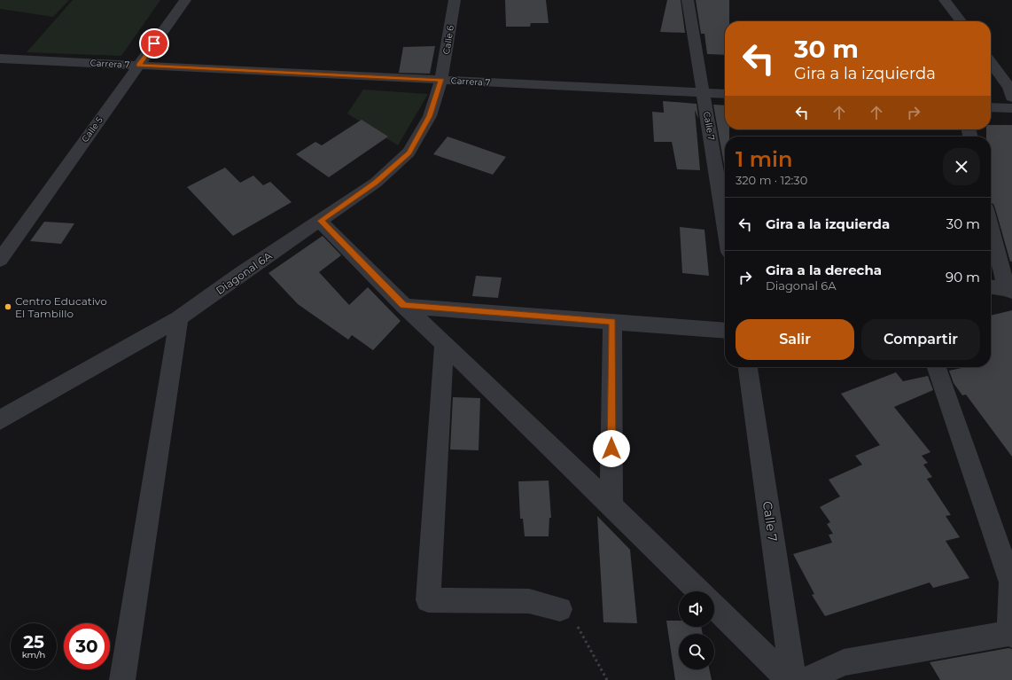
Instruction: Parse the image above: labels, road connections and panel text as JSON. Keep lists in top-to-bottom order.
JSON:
{
  "streets": {
    "street": [
      "Calle 6",
      "Carrera 7",
      "Calle 7",
      "Calle 5",
      "Diagonal 6A"
    ]
  },
  "crossings": [
    ["Calle 6", "Carrera 7"],
    ["Calle 6", "Diagonal 6A"],
    ["Carrera 7", "Calle 7"],
    ["Carrera 7", "Calle 5"],
    ["Carrera 7", "Diagonal 6A"]
  ],
  "places": ["Centro Educativo El Tambillo"],
  "page": {
    "turn": ["30 m", "Gira a la izquierda"],
    "heading": ["1 min", "320 m · 12:30"],
    "list": [
      {
        "name": "Gira a la izquierda",
        "value": "30 m"
      },
      {
        "name": "Gira a la derecha",
        "note": "Diagonal 6A",
        "value": "90 m"
      }
    ],
    "buttons": ["Salir", "Compartir"],
    "speed": "25 km/h",
    "limit": "30"
  }
}
